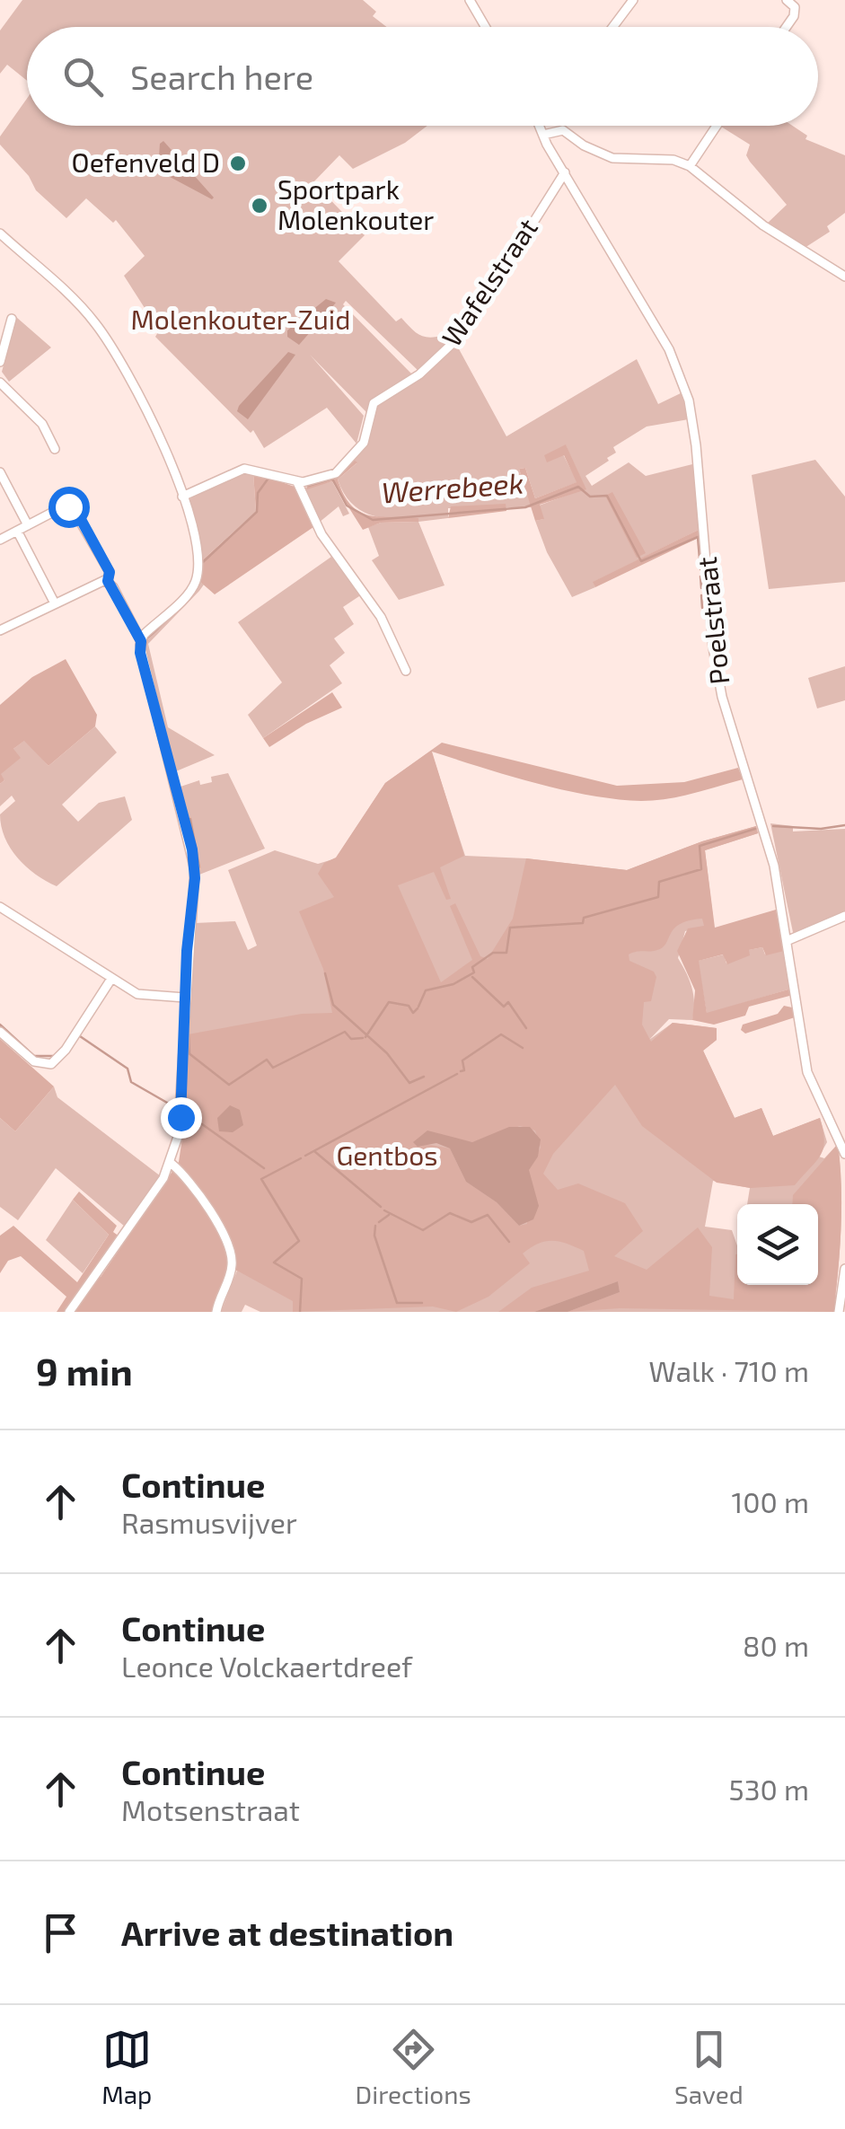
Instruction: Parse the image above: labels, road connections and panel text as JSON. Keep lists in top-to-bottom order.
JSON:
{
  "streets": {
    "street": ["Wafelstraat", "Poelstraat"]
  },
  "crossings": [
    ["Wafelstraat", "Poelstraat"]
  ],
  "water": ["Werrebeek"],
  "parks": ["Molenkouter-Zuid", "Gentbos"],
  "places": ["Oefenveld D", "Sportpark Molenkouter"],
  "page": {
    "search": "Search here",
    "heading": ["9 min", "Walk · 710 m"],
    "list": [
      ["Continue", "Rasmusvijver", "100 m"],
      ["Continue", "Leonce Volckaertdreef", "80 m"],
      ["Continue", "Motsenstraat", "530 m"],
      "Arrive at destination"
    ],
    "nav": ["Map", "Directions", "Saved"]
  }
}
